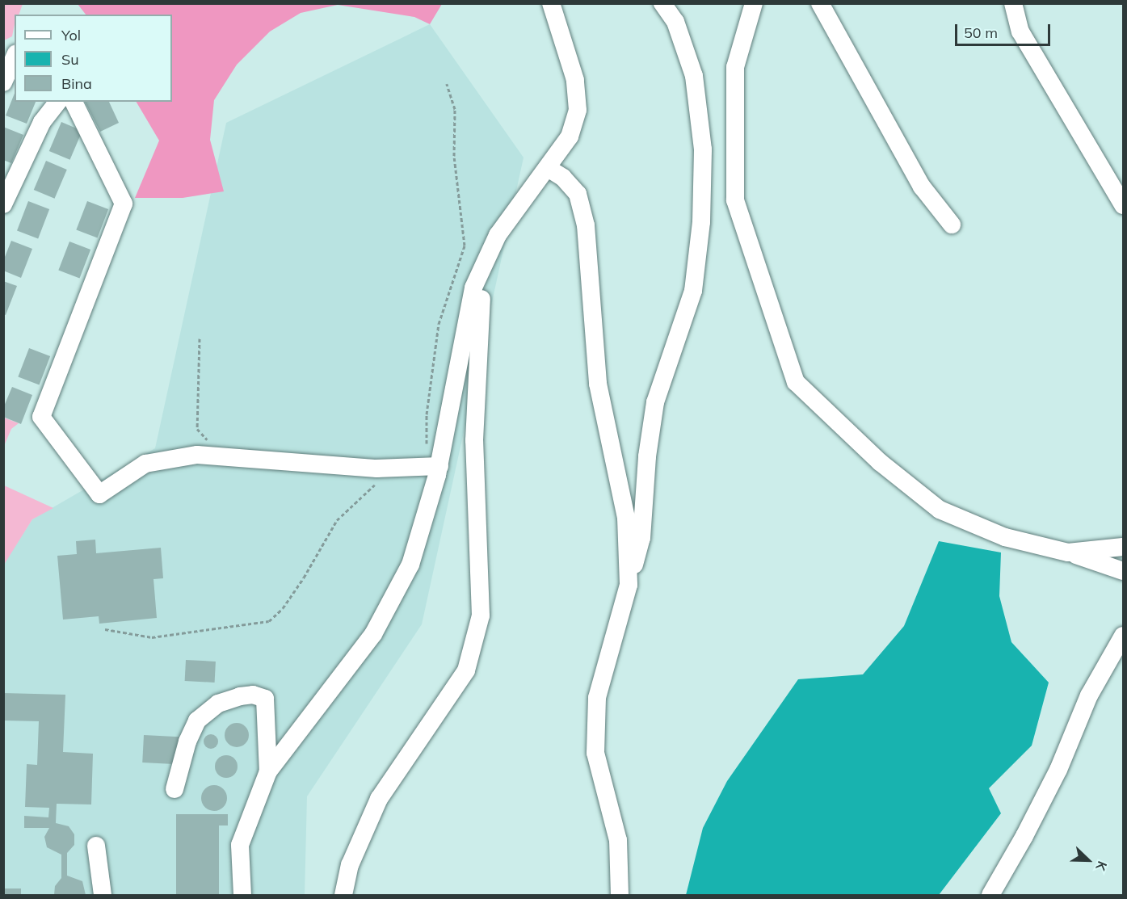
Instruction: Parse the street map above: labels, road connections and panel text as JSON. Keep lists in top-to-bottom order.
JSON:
{
  "legend": ["Yol", "Su", "Bina"],
  "scale_bar": "50 m",
  "north": "bottom right"
}
